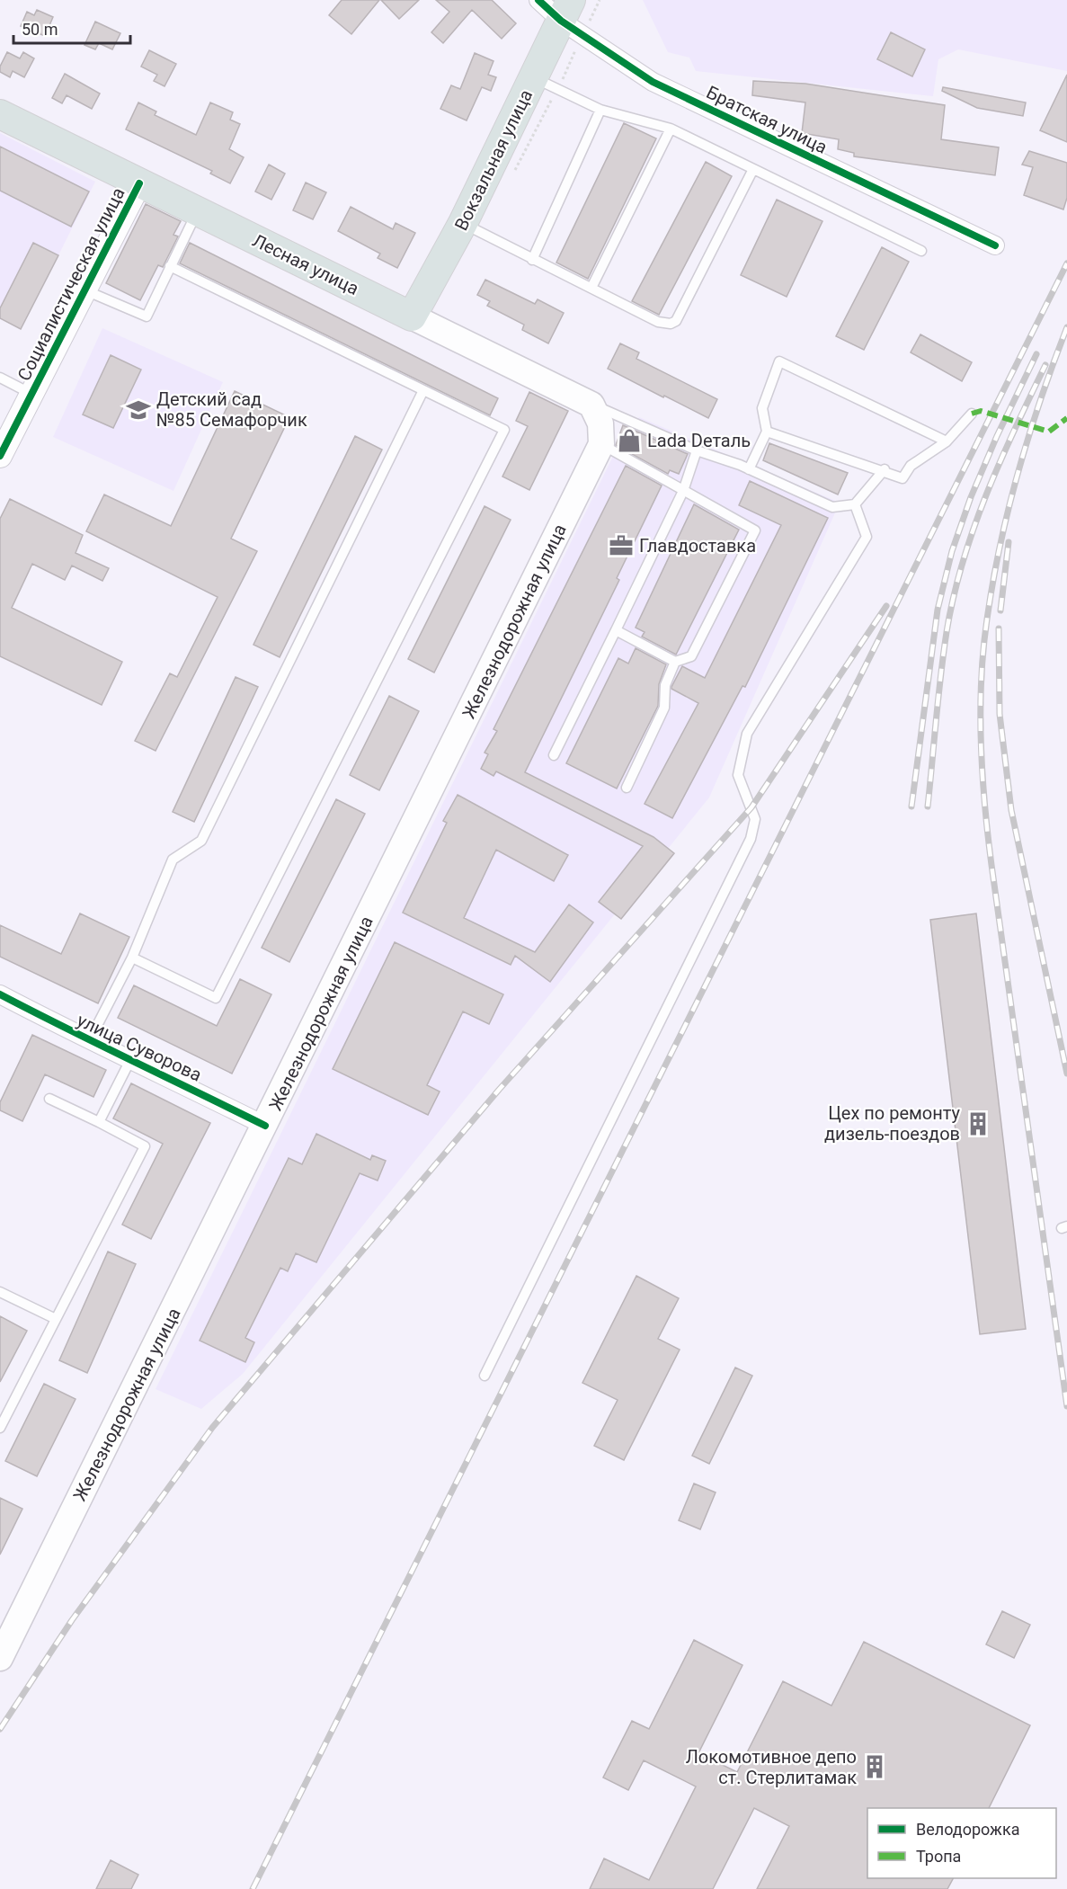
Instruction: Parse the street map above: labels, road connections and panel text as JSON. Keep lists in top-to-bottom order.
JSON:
{
  "streets": {
    "main road": ["Вокзальная улица", "Лесная улица", "Железнодорожная улица"],
    "street": ["Братская улица", "Социалистическая улица", "улица Суворова"]
  },
  "crossings": [
    ["Братская улица", "Вокзальная улица"],
    ["Вокзальная улица", "Лесная улица"],
    ["Лесная улица", "Социалистическая улица"],
    ["Лесная улица", "Железнодорожная улица"],
    ["Железнодорожная улица", "улица Суворова"]
  ],
  "places": {
    "school or university": ["Детский сад №85 Семафорчик"],
    "shop": ["Lada Dеталь"],
    "office": ["Главдоставка"],
    "building": ["Цех по ремонту дизель-поездов", "Локомотивное депо ст. Стерлитамак"]
  },
  "legend": ["Велодорожка", "Тропа"],
  "scale_bar": "50 m"
}
